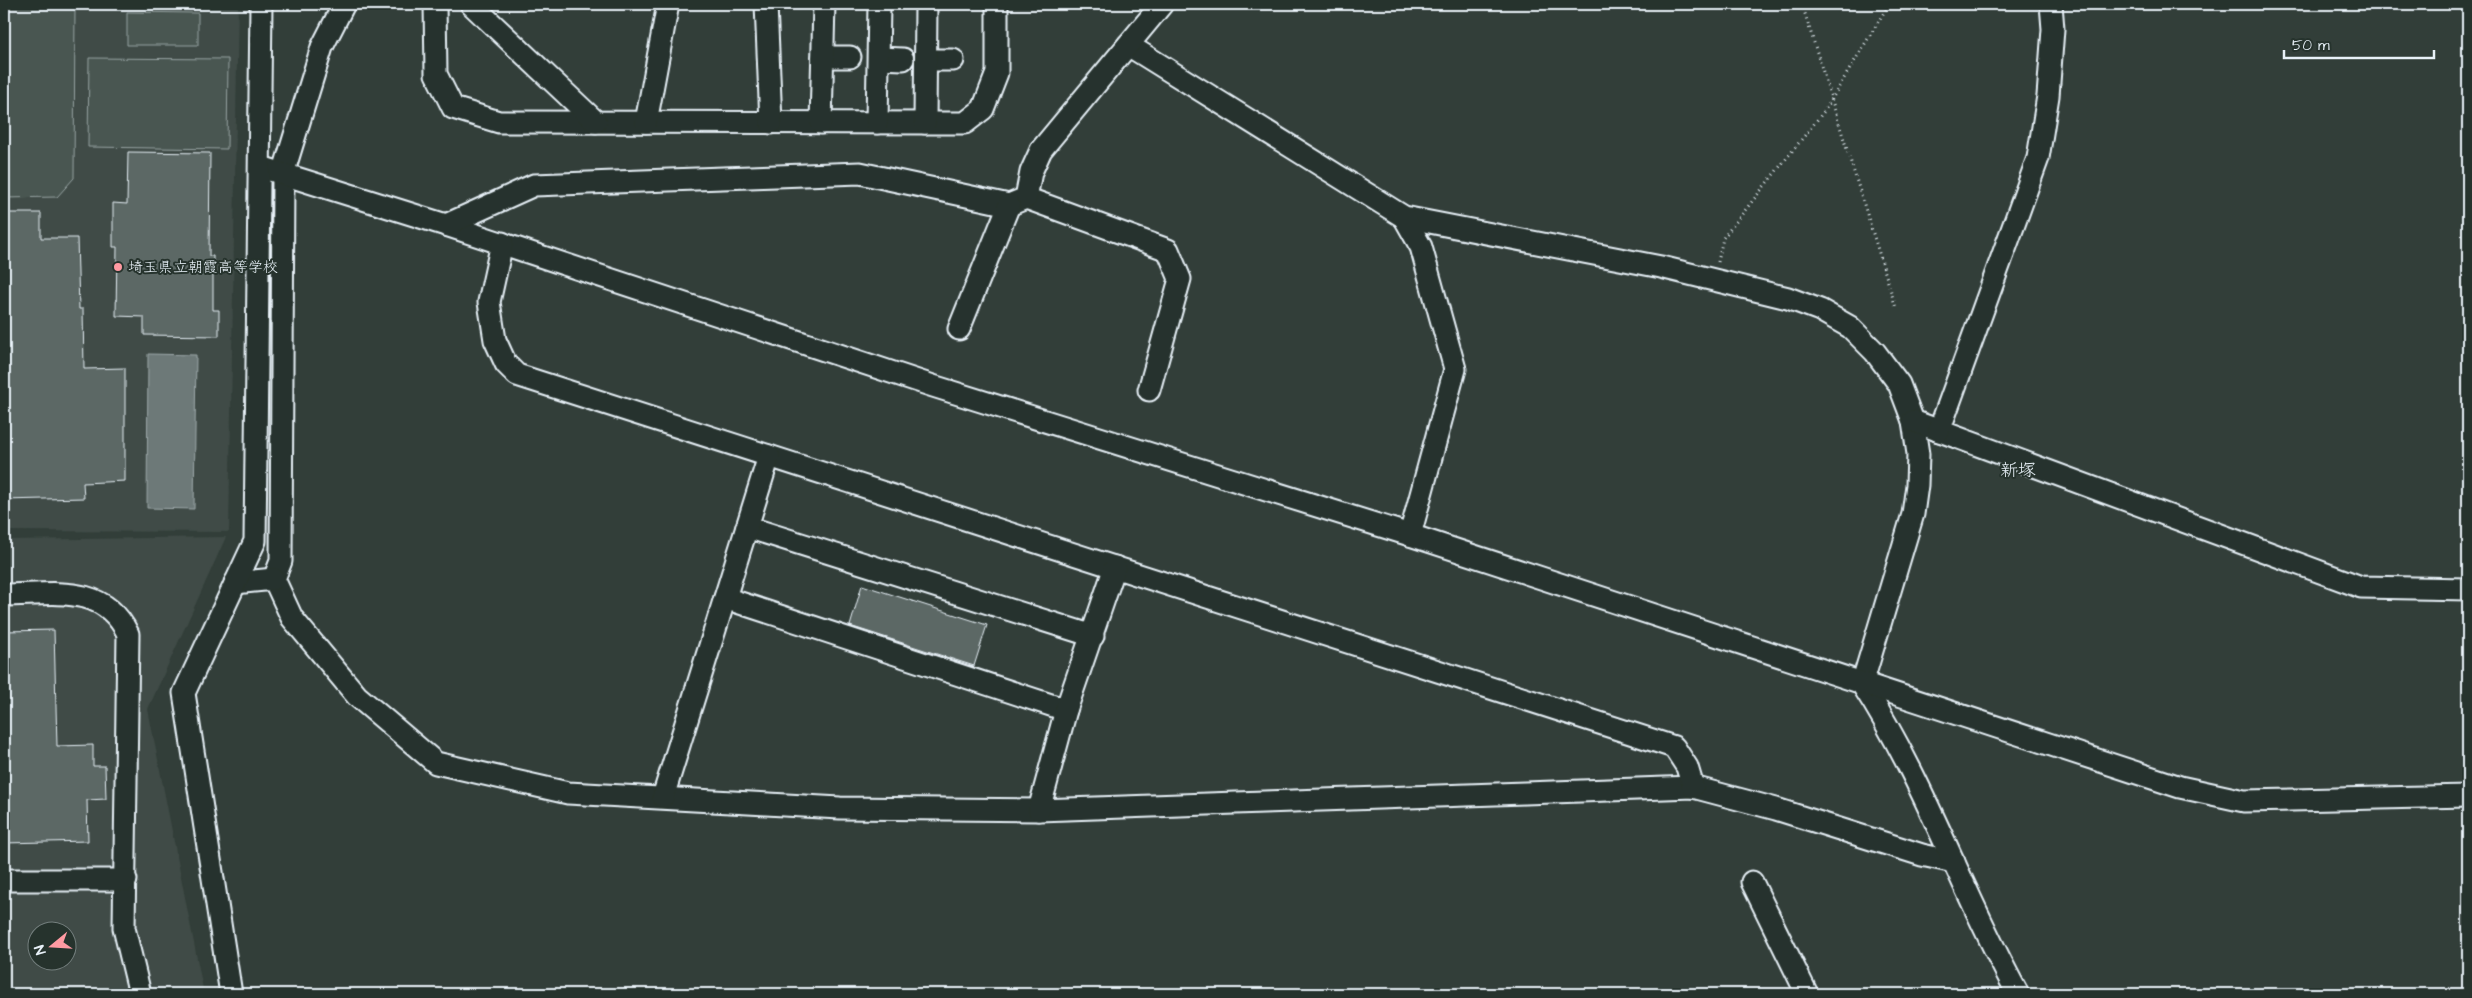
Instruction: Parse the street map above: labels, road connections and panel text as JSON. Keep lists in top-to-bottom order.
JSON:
{
  "districts": ["新塚"],
  "places": ["埼玉県立朝霞高等学校"],
  "scale_bar": "50 m",
  "north": "left"
}
